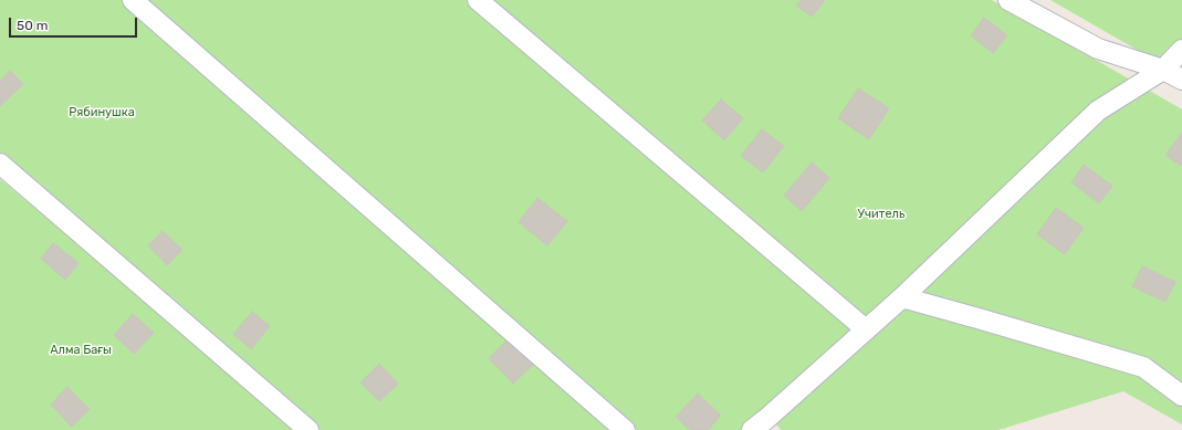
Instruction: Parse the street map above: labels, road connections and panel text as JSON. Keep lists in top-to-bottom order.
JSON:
{
  "parks": ["Рябинушка", "Учитель", "Алма Бағы"],
  "scale_bar": "50 m"
}
